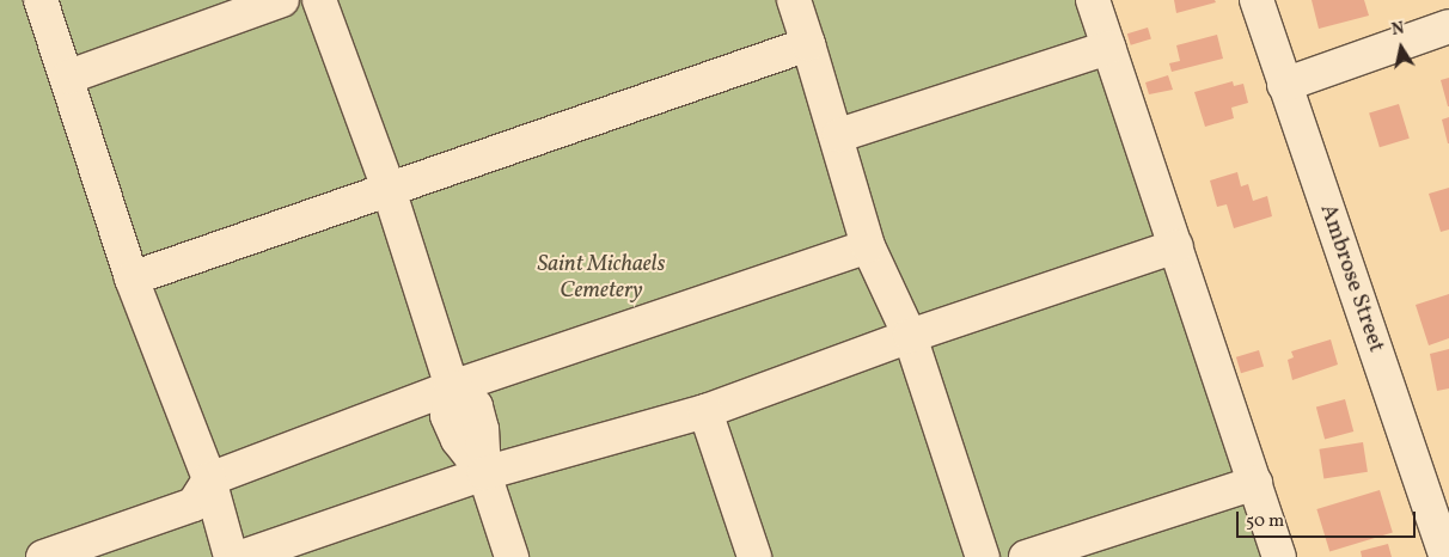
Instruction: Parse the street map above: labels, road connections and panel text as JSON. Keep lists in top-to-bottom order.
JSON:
{
  "streets": {
    "street": ["Ambrose Street"]
  },
  "parks": ["Saint Michaels Cemetery"],
  "scale_bar": "50 m",
  "north": "top"
}
